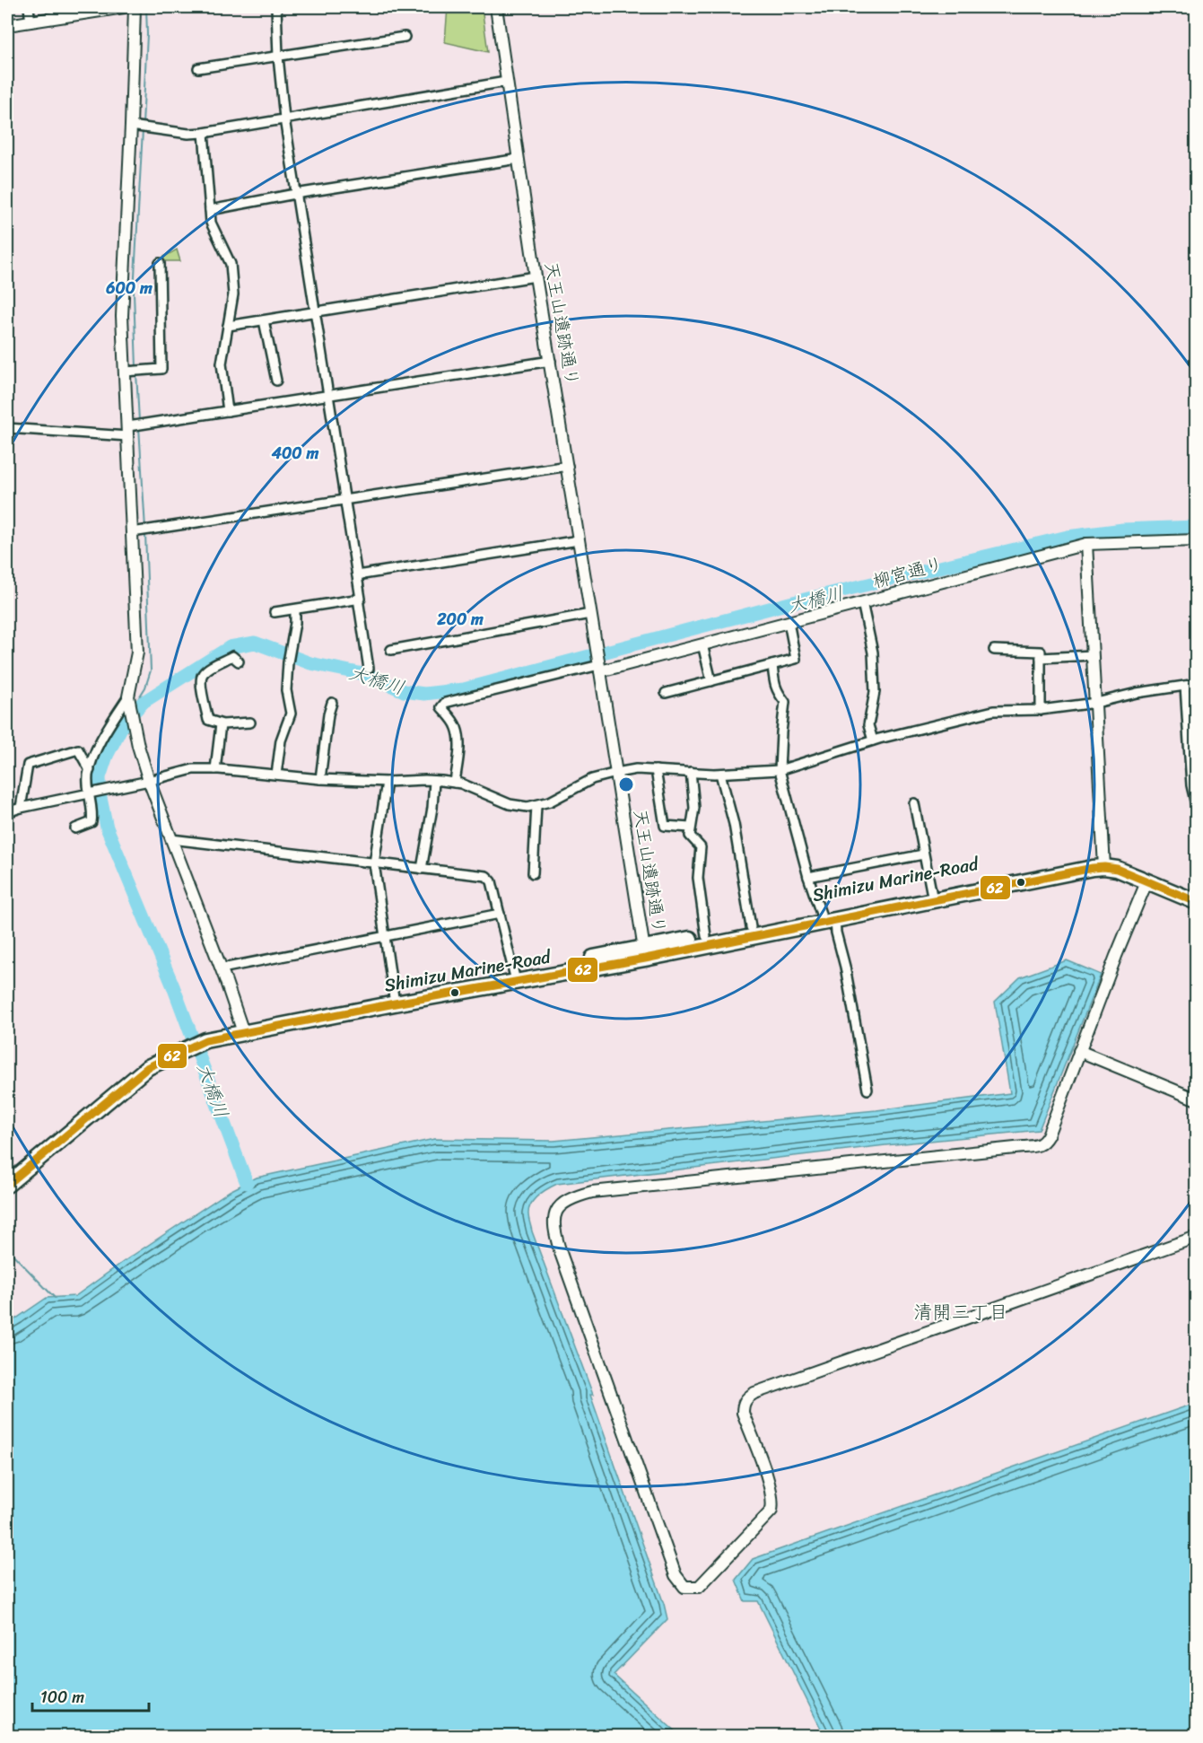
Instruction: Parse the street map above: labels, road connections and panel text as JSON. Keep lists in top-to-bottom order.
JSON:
{
  "streets": {
    "highway": ["Shimizu Marine-Road"],
    "street": ["天王山遺跡通り", "柳宮通り"]
  },
  "crossings": [
    ["天王山遺跡通り", "柳宮通り"],
    ["天王山遺跡通り", "Shimizu Marine-Road"]
  ],
  "districts": ["清開三丁目"],
  "water": ["大橋川"],
  "lines": ["transit line 62"],
  "scale_bar": "100 m",
  "rings": ["600 m", "400 m", "200 m"]
}
